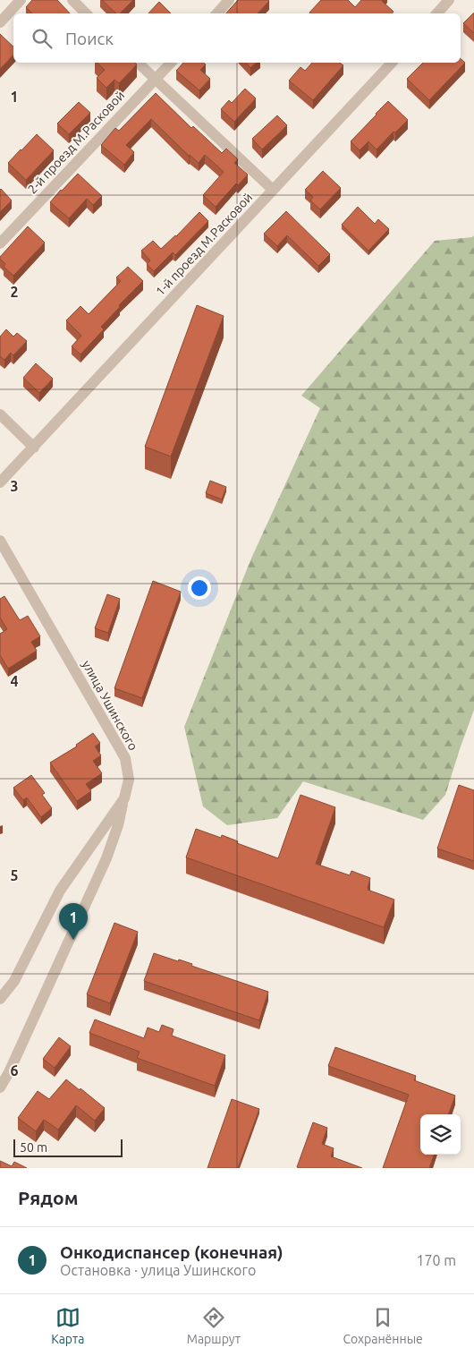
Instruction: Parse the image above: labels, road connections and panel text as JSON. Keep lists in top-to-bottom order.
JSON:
{
  "streets": {
    "street": ["2-й проезд М.Расковой", "1-й проезд М.Расковой", "улица Ушинского"]
  },
  "scale_bar": "50 m",
  "page": {
    "search": "Поиск",
    "pins": "1",
    "scale": "50 m",
    "heading": "Рядом",
    "list": [
      {
        "mark": "1",
        "name": "Онкодиспансер (конечная)",
        "note": "Остановка · улица Ушинского",
        "value": "170 m"
      }
    ],
    "nav": ["Карта", "Маршрут", "Сохранённые"]
  },
  "grid": {
    "rows": [
      "1",
      "2",
      "3",
      "4",
      "5",
      "6"
    ]
  }
}
